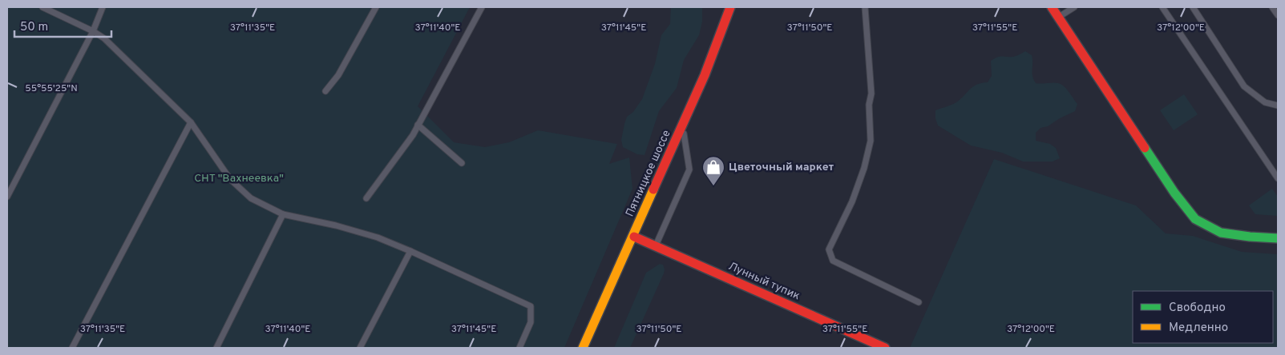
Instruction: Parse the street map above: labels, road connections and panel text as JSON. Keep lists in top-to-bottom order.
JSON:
{
  "streets": {
    "street": ["Пятницкое шоссе", "Лунный тупик"]
  },
  "crossings": [
    ["Пятницкое шоссе", "Лунный тупик"]
  ],
  "parks": ["СНТ \"Вахнеевка\""],
  "places": {
    "shop": ["Цветочный маркет"]
  },
  "legend": ["Свободно", "Медленно"],
  "scale_bar": "50 m",
  "coordinates": [
    "37°11'35\"E",
    "37°11'40\"E",
    "37°11'45\"E",
    "37°11'55\"E",
    "37°12'00\"E",
    "37°11'50\"E",
    "55°55'25\"N"
  ]
}
